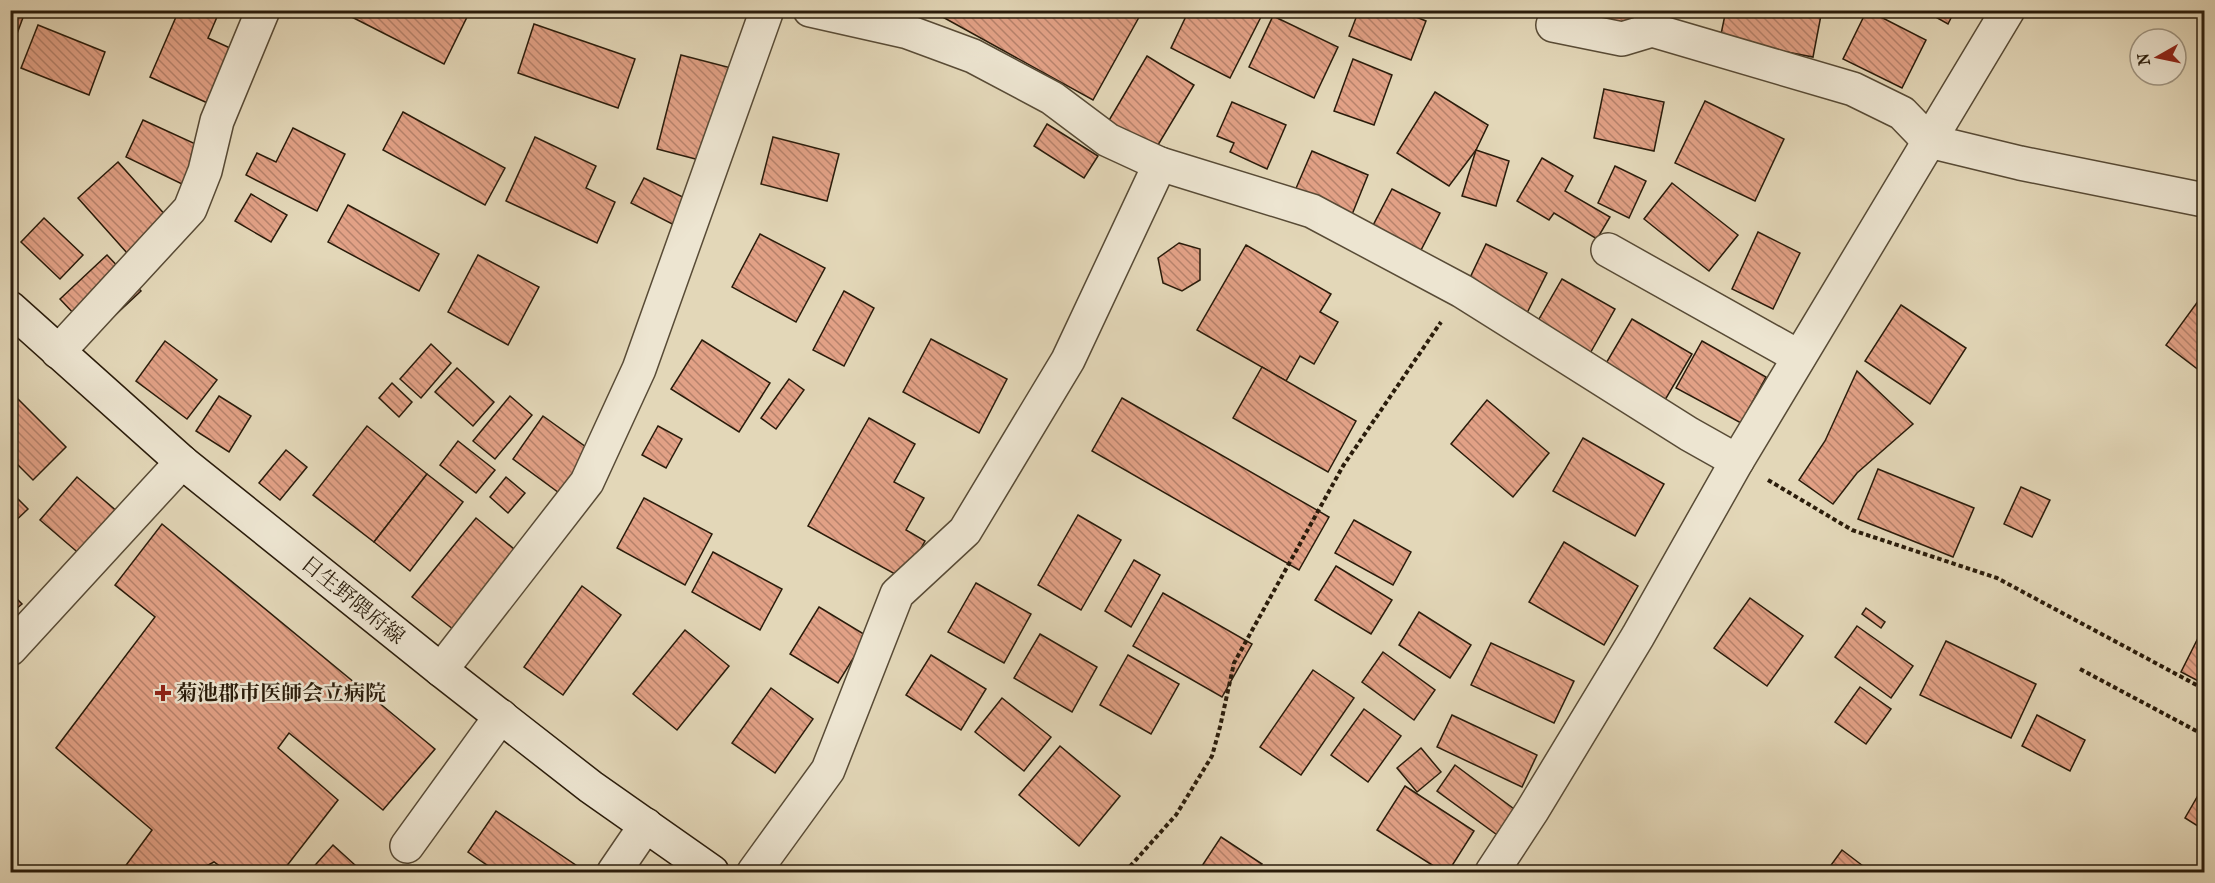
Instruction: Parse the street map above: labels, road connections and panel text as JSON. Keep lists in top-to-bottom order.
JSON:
{
  "streets": {
    "street": ["日生野隈府線"]
  },
  "places": {
    "health": ["菊池郡市医師会立病院"]
  },
  "north": "left"
}
